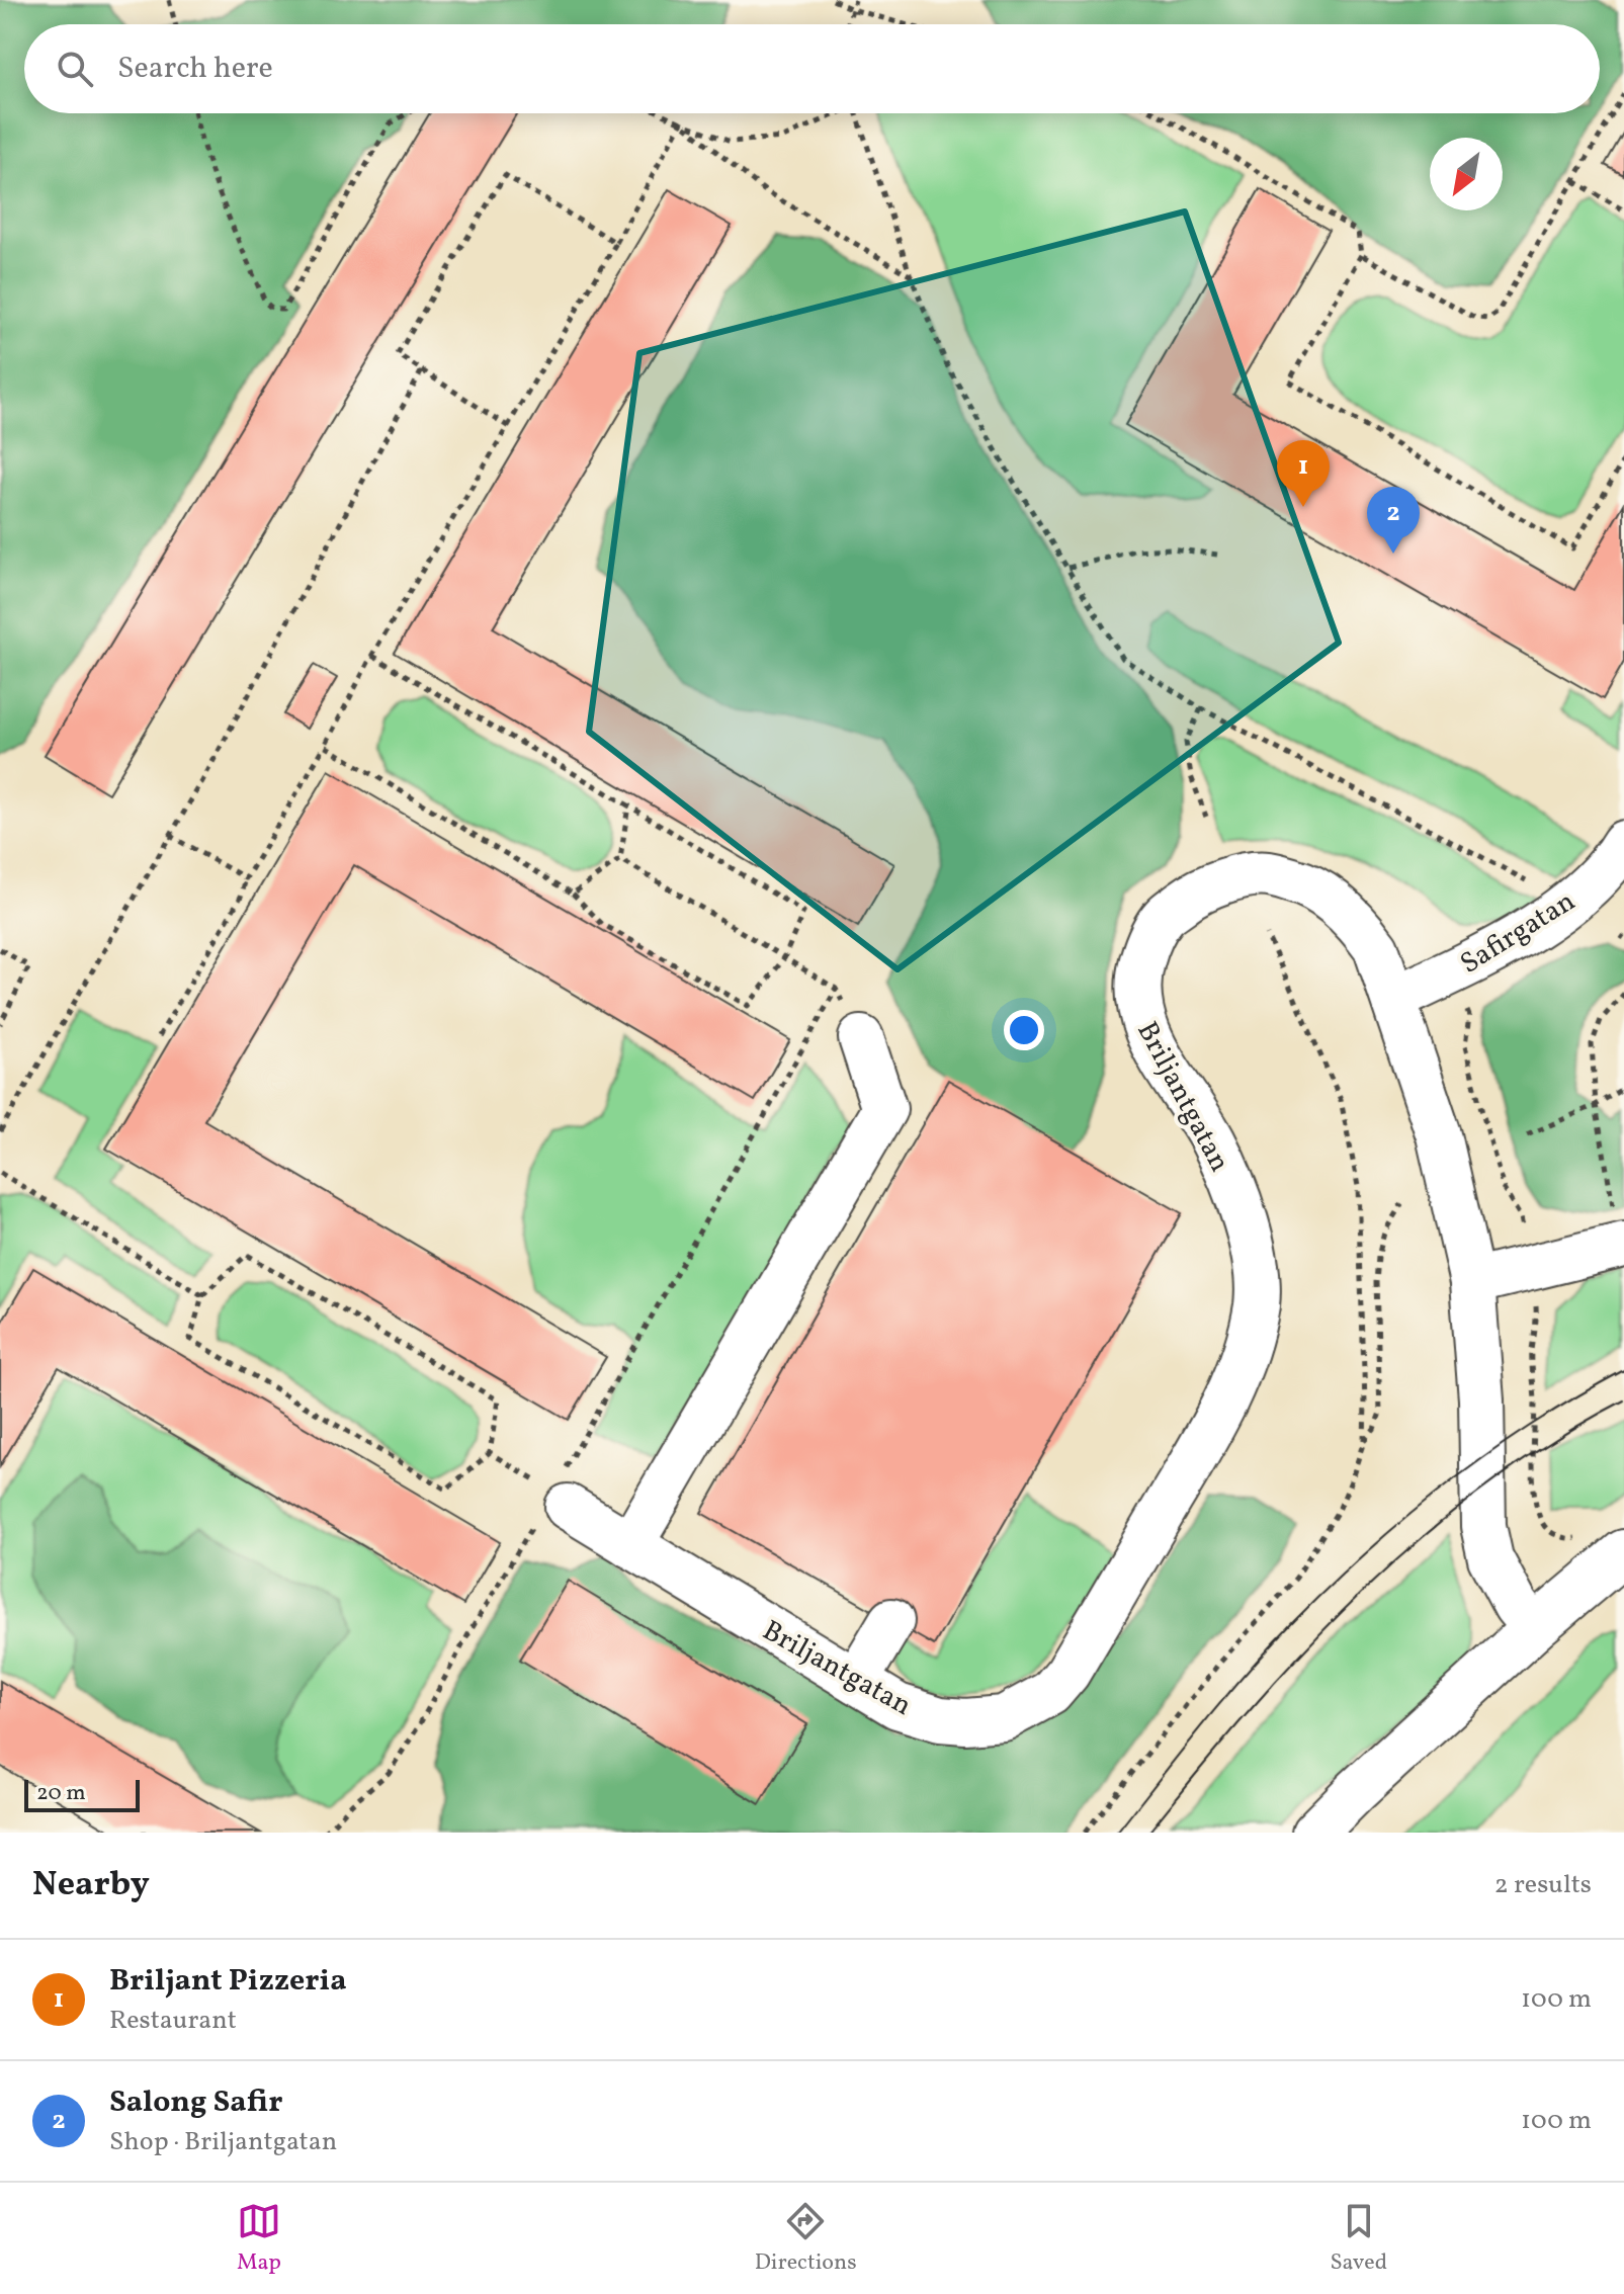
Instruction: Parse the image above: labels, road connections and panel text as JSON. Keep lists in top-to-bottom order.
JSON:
{
  "streets": {
    "street": ["Safirgatan", "Briljantgatan"]
  },
  "crossings": [
    ["Safirgatan", "Briljantgatan"]
  ],
  "scale_bar": "20 m",
  "north": "bottom left",
  "page": {
    "search": "Search here",
    "pins": ["1", "2"],
    "scale": "20 m",
    "heading": ["Nearby", "2 results"],
    "list": [
      {
        "mark": "1",
        "name": "Briljant Pizzeria",
        "note": "Restaurant",
        "value": "100 m"
      },
      {
        "mark": "2",
        "name": "Salong Safir",
        "note": "Shop · Briljantgatan",
        "value": "100 m"
      }
    ],
    "nav": ["Map", "Directions", "Saved"]
  }
}
